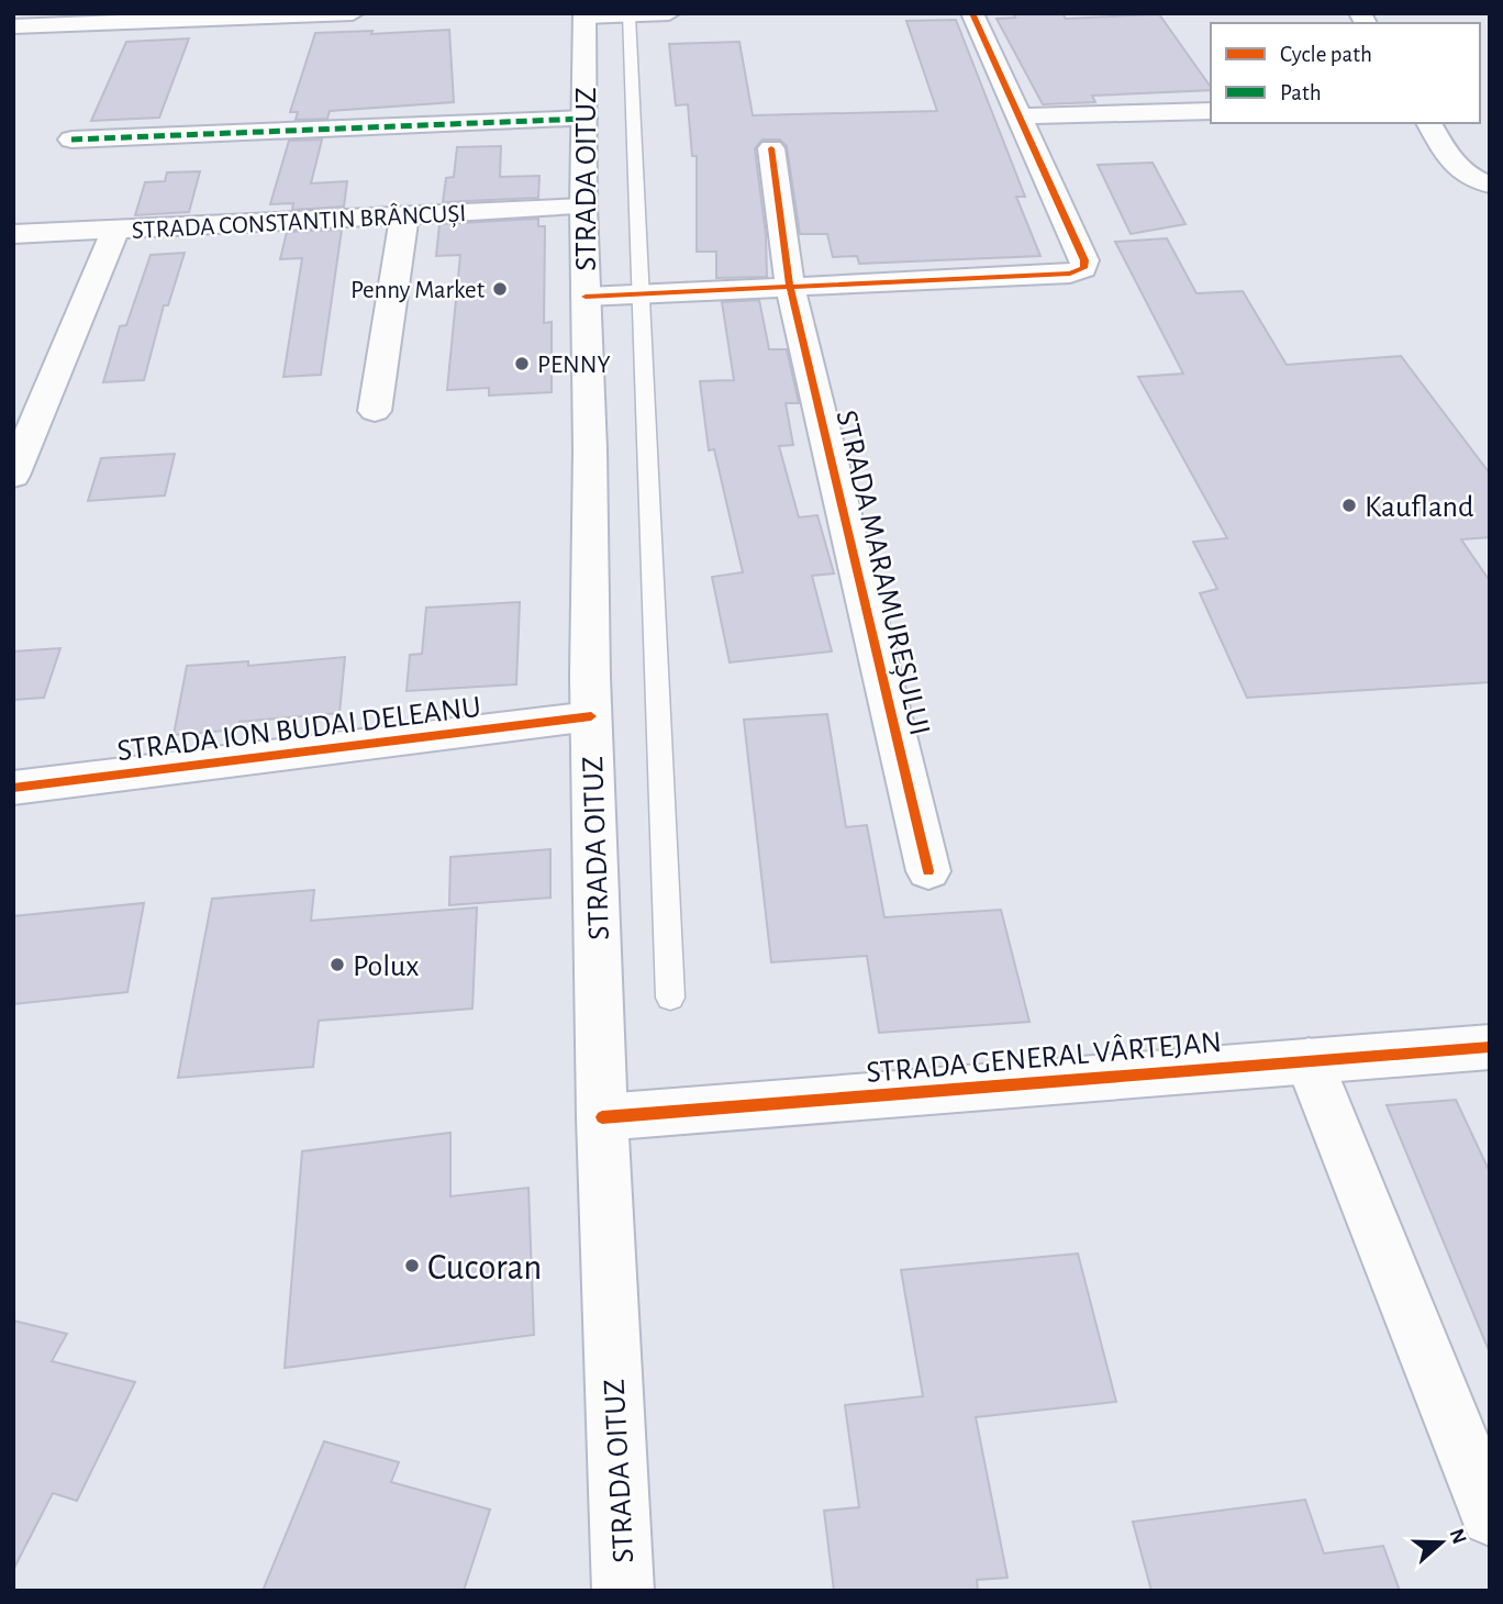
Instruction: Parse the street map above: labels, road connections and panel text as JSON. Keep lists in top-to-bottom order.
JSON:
{
  "streets": {
    "street": [
      "STRADA OITUZ",
      "STRADA CONSTANTIN BRÂNCUȘI",
      "STRADA MARAMUREȘULUI",
      "STRADA ION BUDAI DELEANU",
      "STRADA GENERAL VÂRTEJAN"
    ]
  },
  "crossings": [
    ["STRADA OITUZ", "STRADA CONSTANTIN BRÂNCUȘI"],
    ["STRADA OITUZ", "STRADA ION BUDAI DELEANU"],
    ["STRADA OITUZ", "STRADA GENERAL VÂRTEJAN"]
  ],
  "places": [
    "Penny Market",
    "PENNY",
    "Kaufland",
    "Polux",
    "Cucoran"
  ],
  "legend": ["Cycle path", "Path"],
  "north": "right"
}
